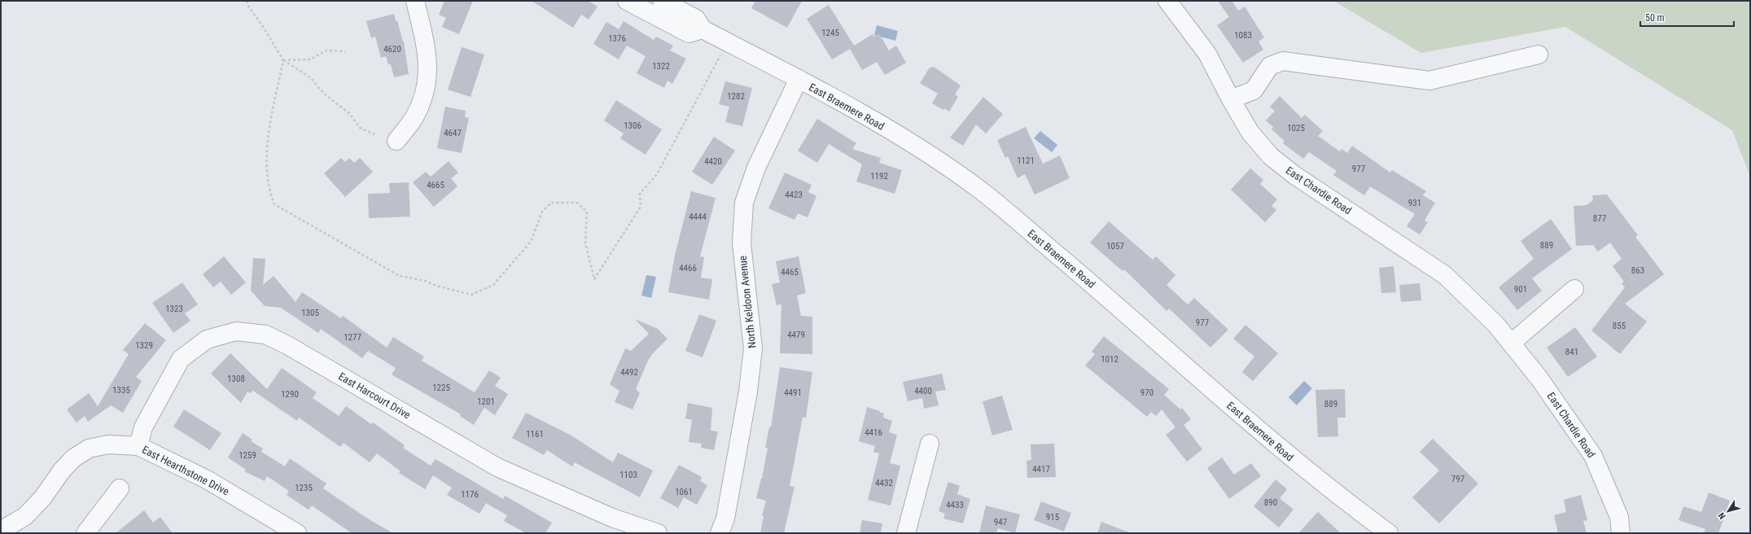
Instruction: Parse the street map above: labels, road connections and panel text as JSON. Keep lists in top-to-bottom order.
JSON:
{
  "streets": {
    "street": [
      "East Braemere Road",
      "East Chardie Road",
      "North Keldoon Avenue",
      "East Harcourt Drive",
      "East Hearthstone Drive"
    ]
  },
  "crossings": [
    ["East Braemere Road", "North Keldoon Avenue"],
    ["East Harcourt Drive", "East Hearthstone Drive"]
  ],
  "house_numbers": [
    "1245",
    "1083",
    "1376",
    "4620",
    "1322",
    "1282",
    "1306",
    "1025",
    "4647",
    "1121",
    "4420",
    "977",
    "1192",
    "4665",
    "4423",
    "931",
    "4444",
    "877",
    "889",
    "1057",
    "4466",
    "863",
    "4465",
    "901",
    "1323",
    "1305",
    "977",
    "855",
    "4479",
    "1277",
    "1329",
    "841",
    "1012",
    "4492",
    "1308",
    "1225",
    "1335",
    "4400",
    "4491",
    "970",
    "1290",
    "1201",
    "889",
    "4416",
    "1161",
    "1259",
    "4417",
    "1103",
    "797",
    "4432",
    "1235",
    "1061",
    "1176",
    "890",
    "4433",
    "915",
    "947"
  ],
  "scale_bar": "50 m",
  "north": "bottom left"
}
